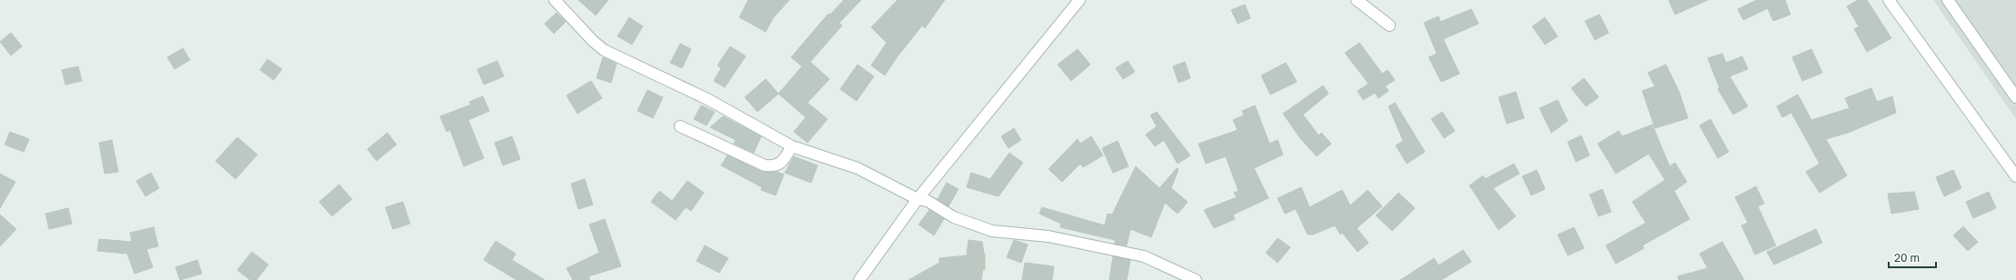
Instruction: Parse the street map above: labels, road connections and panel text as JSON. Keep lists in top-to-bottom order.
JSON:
{
  "scale_bar": "20 m"
}
